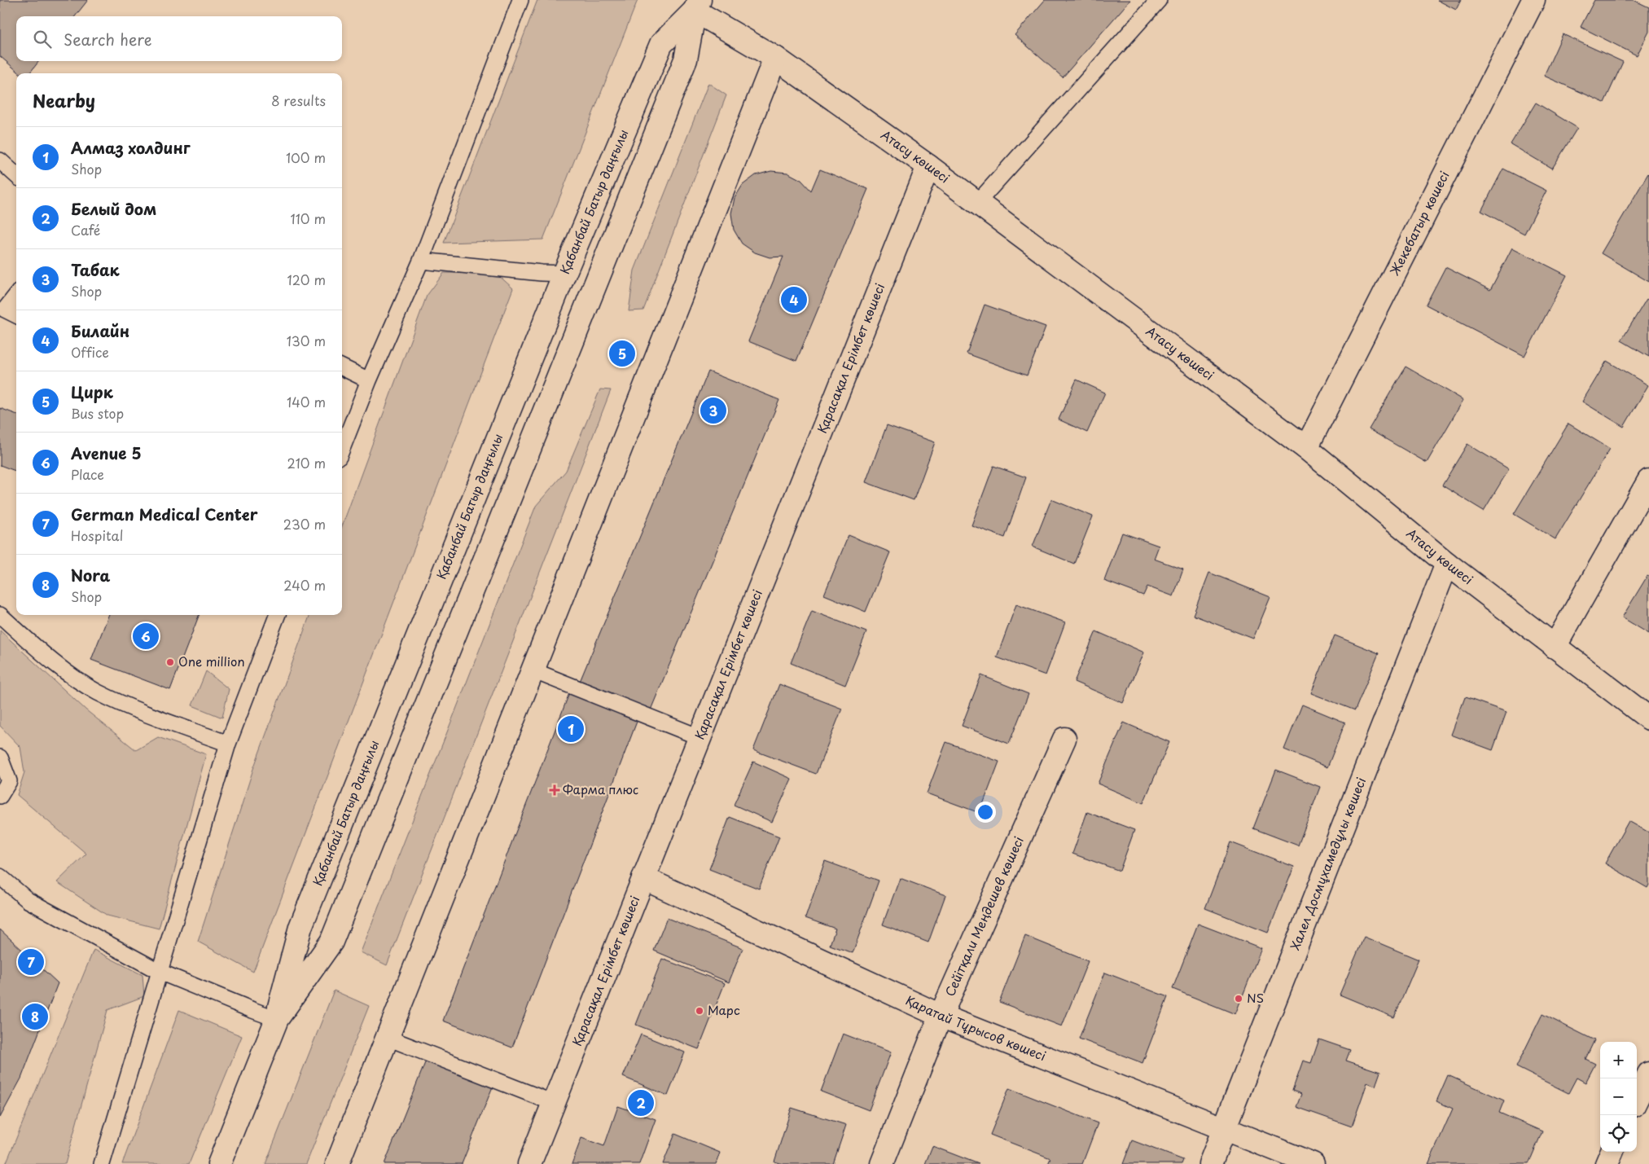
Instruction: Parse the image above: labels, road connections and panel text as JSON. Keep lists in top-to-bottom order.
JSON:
{
  "streets": {
    "street": [
      "Атасу көшесі",
      "Қабанбай Батыр даңғылы",
      "Жекебатыр көшесі",
      "Қарасақал Ерімбет көшесі",
      "Халел Досмұхамедұлы көшесі",
      "Сейітқали Меңдешев көшесі",
      "Қаратай Тұрысов көшесі"
    ]
  },
  "crossings": [
    ["Атасу көшесі", "Қабанбай Батыр даңғылы"],
    ["Атасу көшесі", "Жекебатыр көшесі"],
    ["Атасу көшесі", "Қарасақал Ерімбет көшесі"],
    ["Атасу көшесі", "Халел Досмұхамедұлы көшесі"],
    ["Қарасақал Ерімбет көшесі", "Қаратай Тұрысов көшесі"],
    ["Халел Досмұхамедұлы көшесі", "Қаратай Тұрысов көшесі"],
    ["Сейітқали Меңдешев көшесі", "Қаратай Тұрысов көшесі"]
  ],
  "places": {
    "other": ["One million", "NS", "Марс"],
    "health": ["Фарма плюс"]
  },
  "page": {
    "search": "Search here",
    "heading": ["Nearby", "8 results"],
    "list": [
      {
        "mark": "1",
        "name": "Алмаз холдинг",
        "note": "Shop",
        "value": "100 m"
      },
      {
        "mark": "2",
        "name": "Белый дом",
        "note": "Café",
        "value": "110 m"
      },
      {
        "mark": "3",
        "name": "Табак",
        "note": "Shop",
        "value": "120 m"
      },
      {
        "mark": "4",
        "name": "Билайн",
        "note": "Office",
        "value": "130 m"
      },
      {
        "mark": "5",
        "name": "Цирк",
        "note": "Bus stop",
        "value": "140 m"
      },
      {
        "mark": "6",
        "name": "Avenue 5",
        "note": "Place",
        "value": "210 m"
      },
      {
        "mark": "7",
        "name": "German Medical Center",
        "note": "Hospital",
        "value": "230 m"
      },
      {
        "mark": "8",
        "name": "Nora",
        "note": "Shop",
        "value": "240 m"
      }
    ],
    "pins": [
      "4",
      "5",
      "3",
      "6",
      "1",
      "7",
      "8",
      "2"
    ],
    "map_buttons": ["+", "−"]
  }
}
